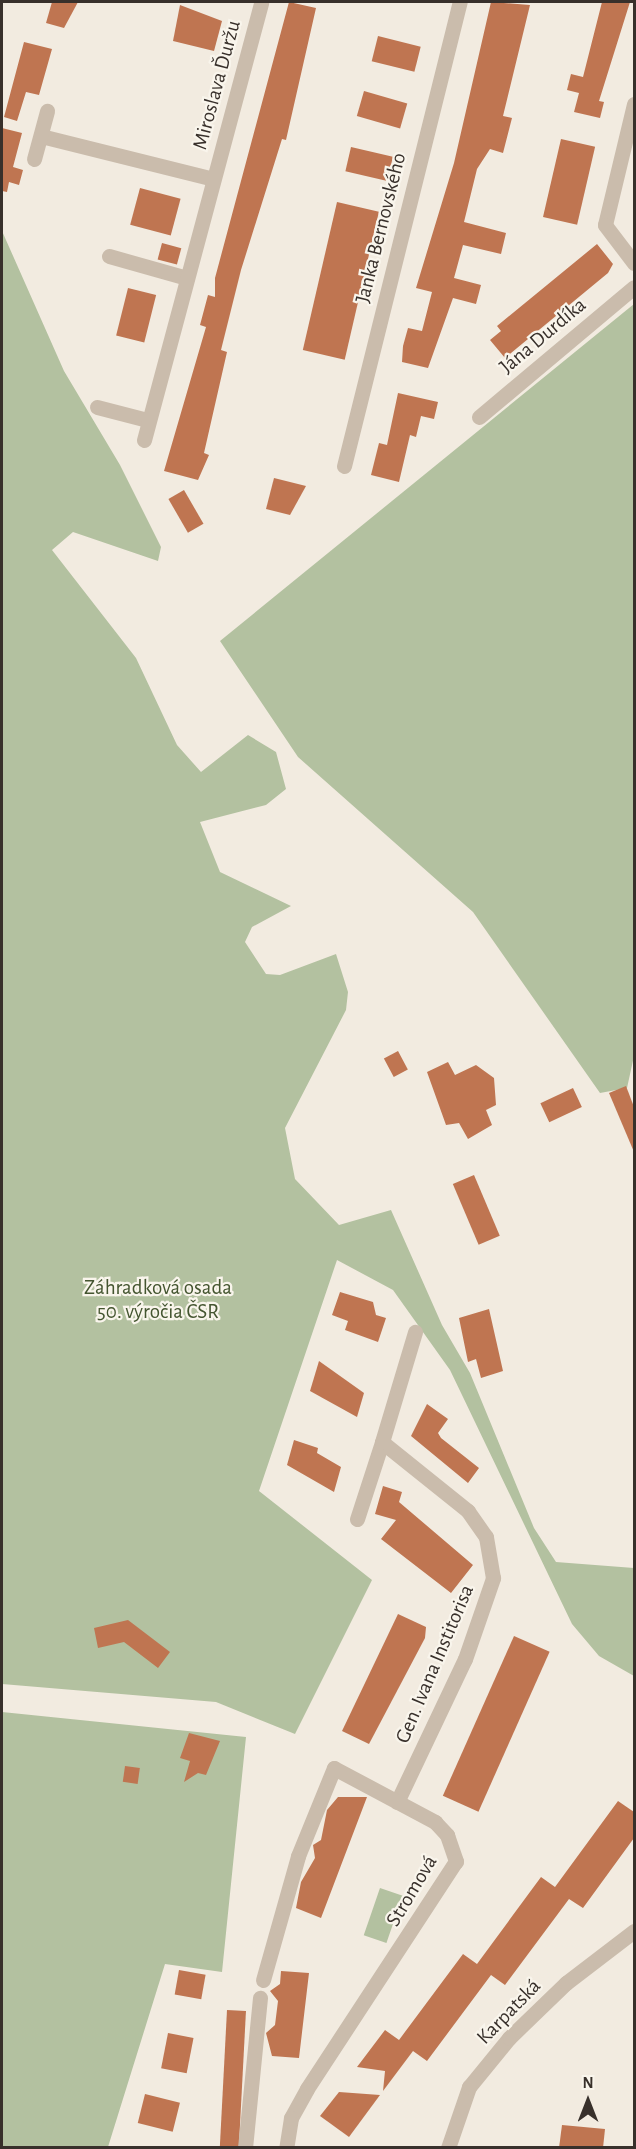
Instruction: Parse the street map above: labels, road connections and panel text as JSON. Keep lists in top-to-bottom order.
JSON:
{
  "streets": {
    "street": [
      "Miroslava Ďuržu",
      "Janka Bernovského",
      "Jána Durdíka",
      "Gen. Ivana Institorisa",
      "Stromová",
      "Karpatská"
    ]
  },
  "crossings": [
    ["Gen. Ivana Institorisa", "Stromová"]
  ],
  "parks": ["Záhradková osada 50. výročia ČSR"],
  "north": "top"
}
